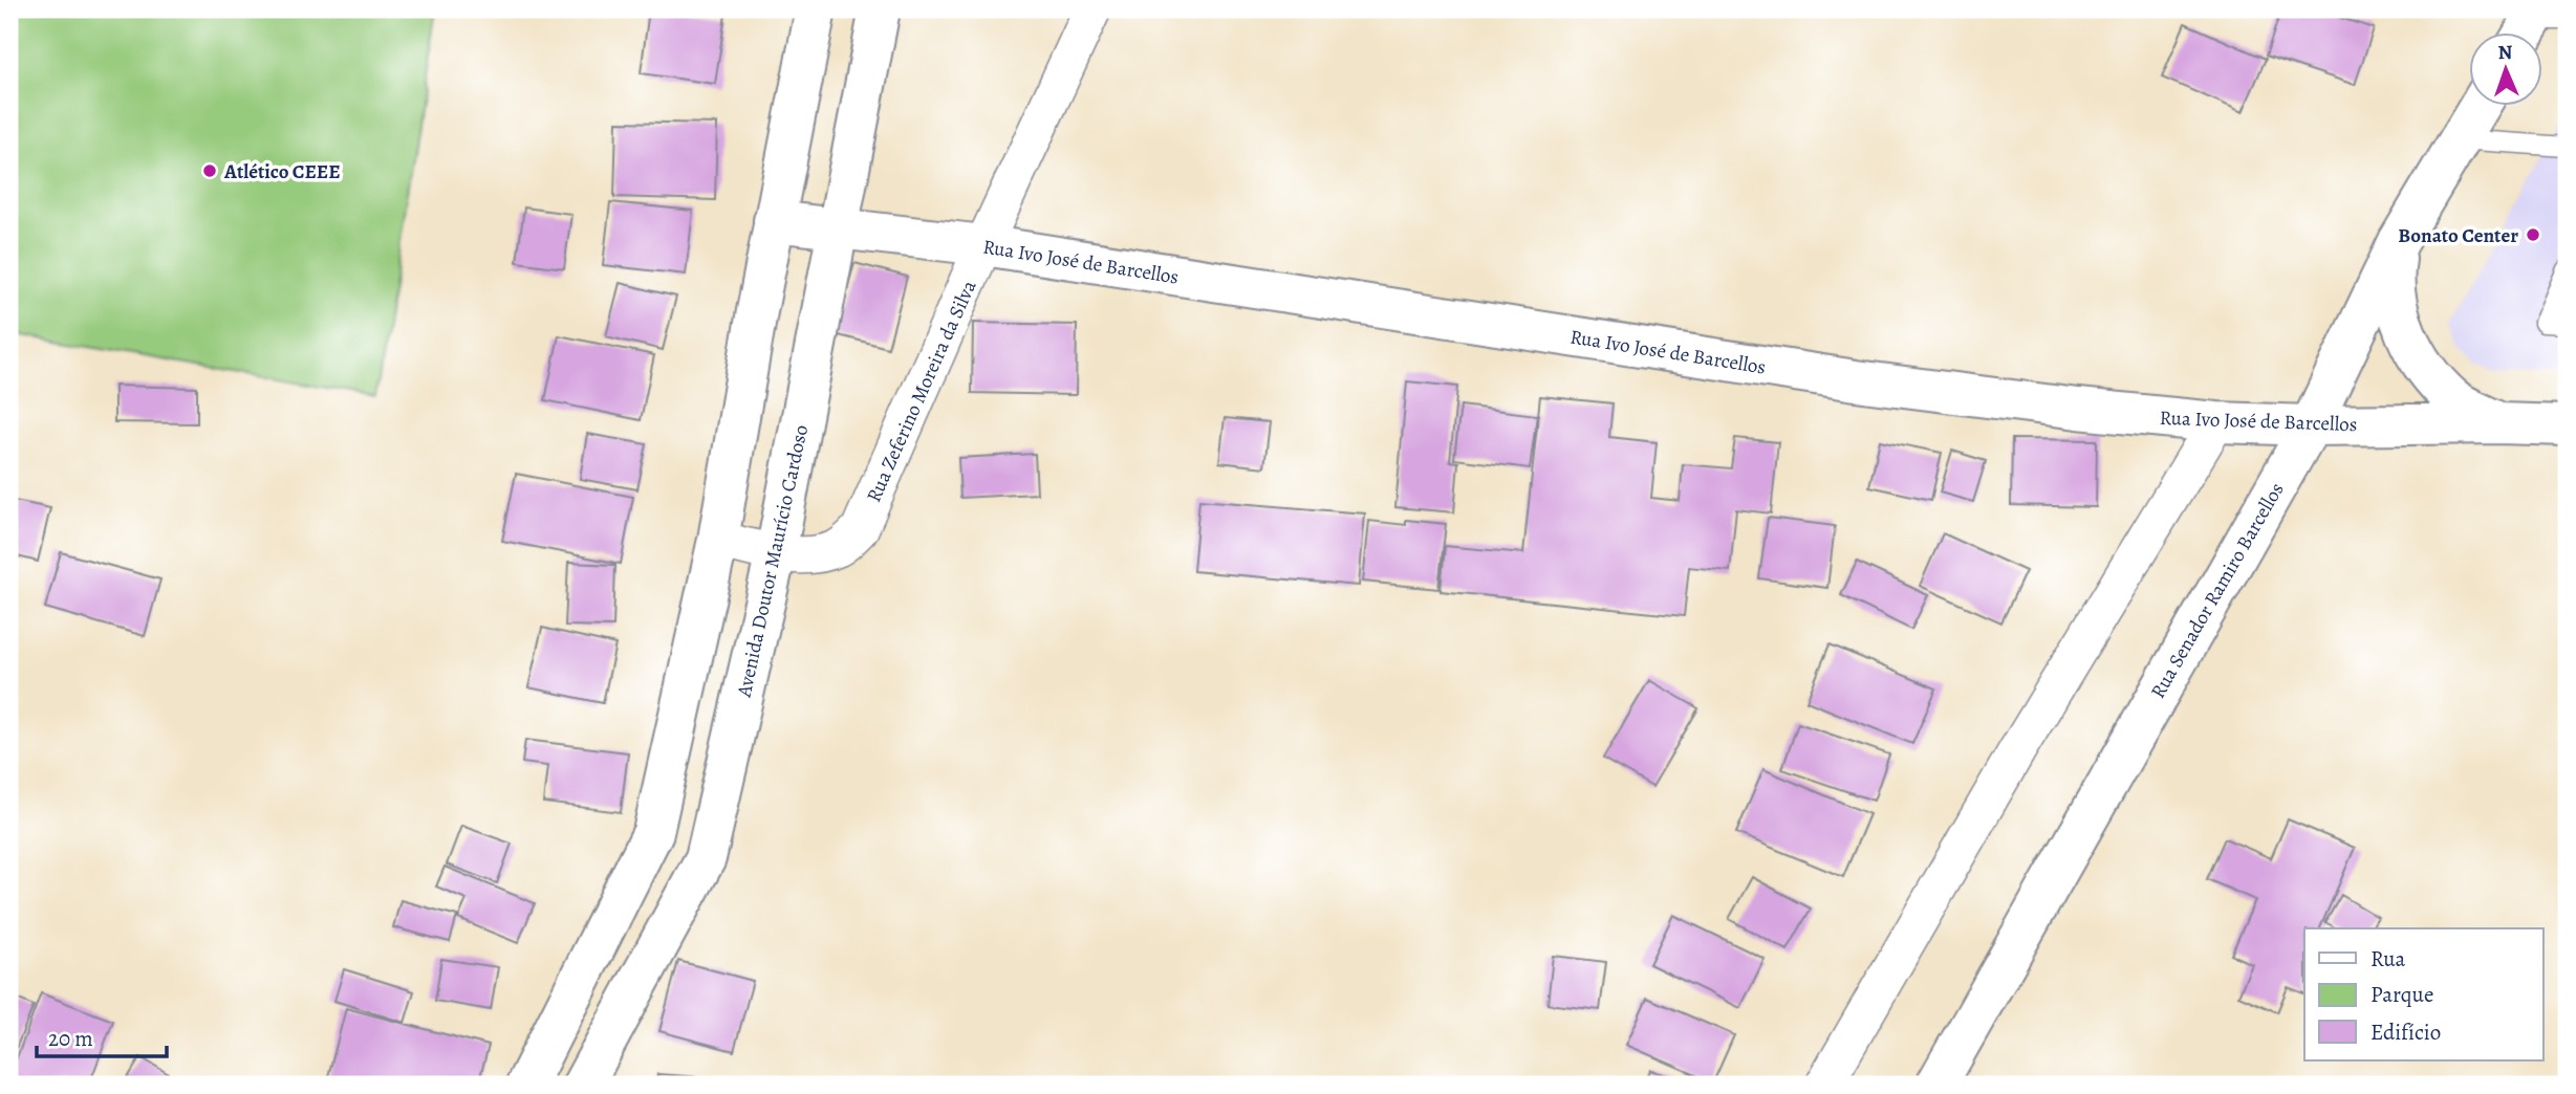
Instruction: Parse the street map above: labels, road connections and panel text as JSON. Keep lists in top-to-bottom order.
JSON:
{
  "streets": {
    "street": [
      "Rua Ivo José de Barcellos",
      "Rua Zeferino Moreira da Silva",
      "Avenida Doutor Maurício Cardoso",
      "Rua Senador Ramiro Barcellos"
    ]
  },
  "crossings": [
    ["Rua Ivo José de Barcellos", "Rua Zeferino Moreira da Silva"],
    ["Rua Ivo José de Barcellos", "Avenida Doutor Maurício Cardoso"],
    ["Rua Ivo José de Barcellos", "Rua Senador Ramiro Barcellos"],
    ["Rua Zeferino Moreira da Silva", "Avenida Doutor Maurício Cardoso"]
  ],
  "places": ["Atlético CEEE", "Bonato Center"],
  "legend": ["Rua", "Parque", "Edifício"],
  "scale_bar": "20 m",
  "north": "top"
}
